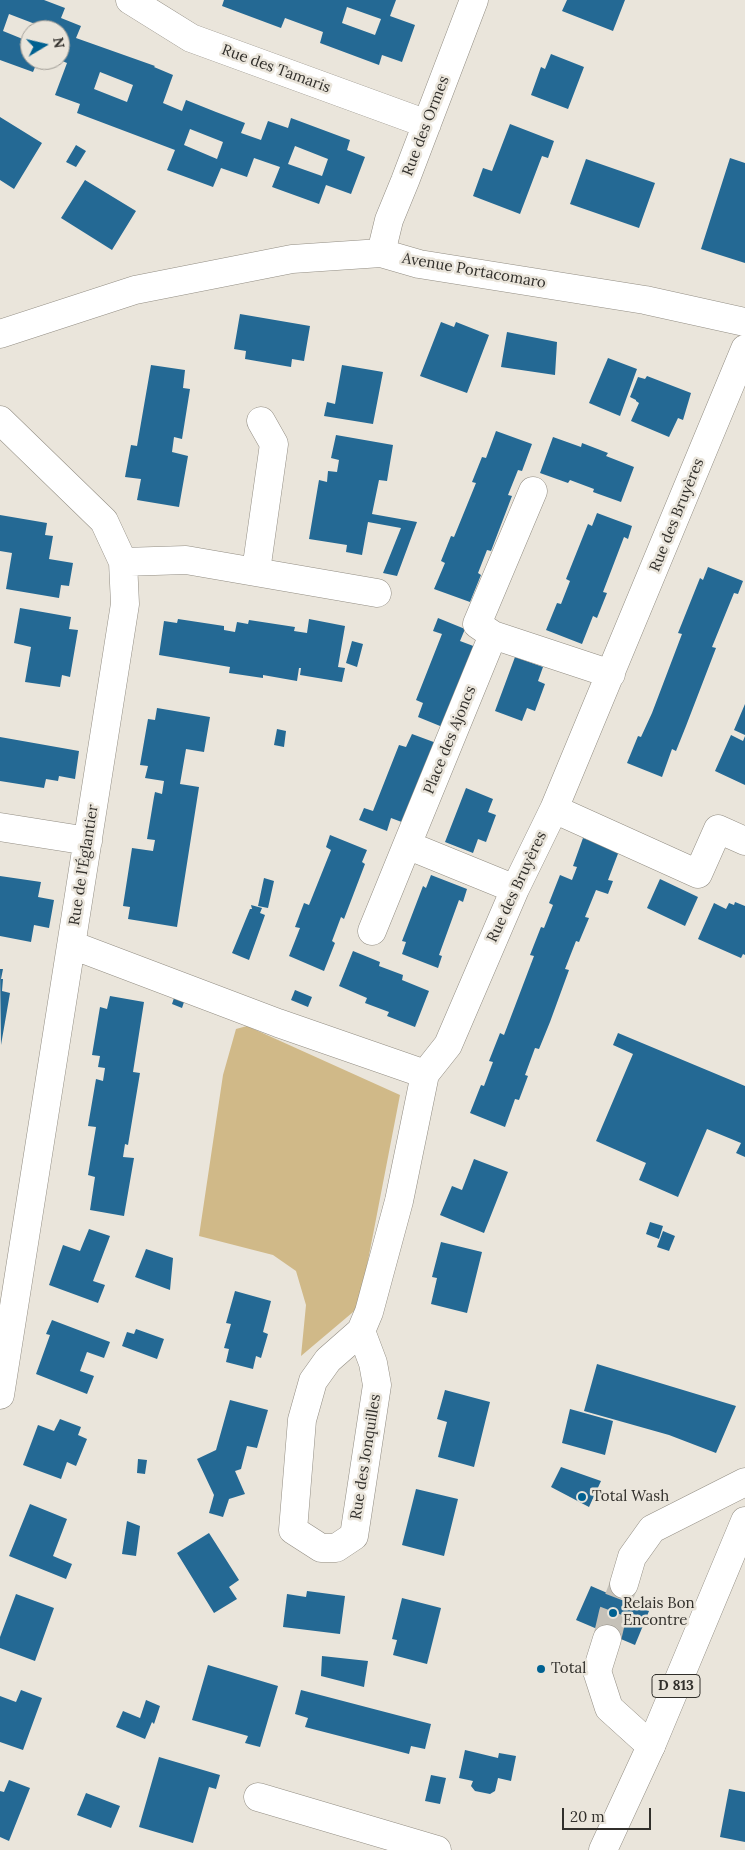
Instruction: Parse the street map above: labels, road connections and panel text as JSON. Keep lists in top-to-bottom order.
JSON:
{
  "streets": {
    "street": [
      "Rue des Tamaris",
      "Rue des Ormes",
      "Avenue Portacomaro",
      "Rue des Bruyères",
      "Place des Ajoncs",
      "Rue de l'Églantier",
      "Rue des Jonquilles",
      "D 813"
    ]
  },
  "crossings": [
    ["Rue des Tamaris", "Rue des Ormes"],
    ["Rue des Ormes", "Avenue Portacomaro"],
    ["Rue des Bruyères", "Rue des Jonquilles"]
  ],
  "places": ["Total Wash", "Relais Bon Encontre", "Total"],
  "scale_bar": "20 m",
  "north": "right"
}
